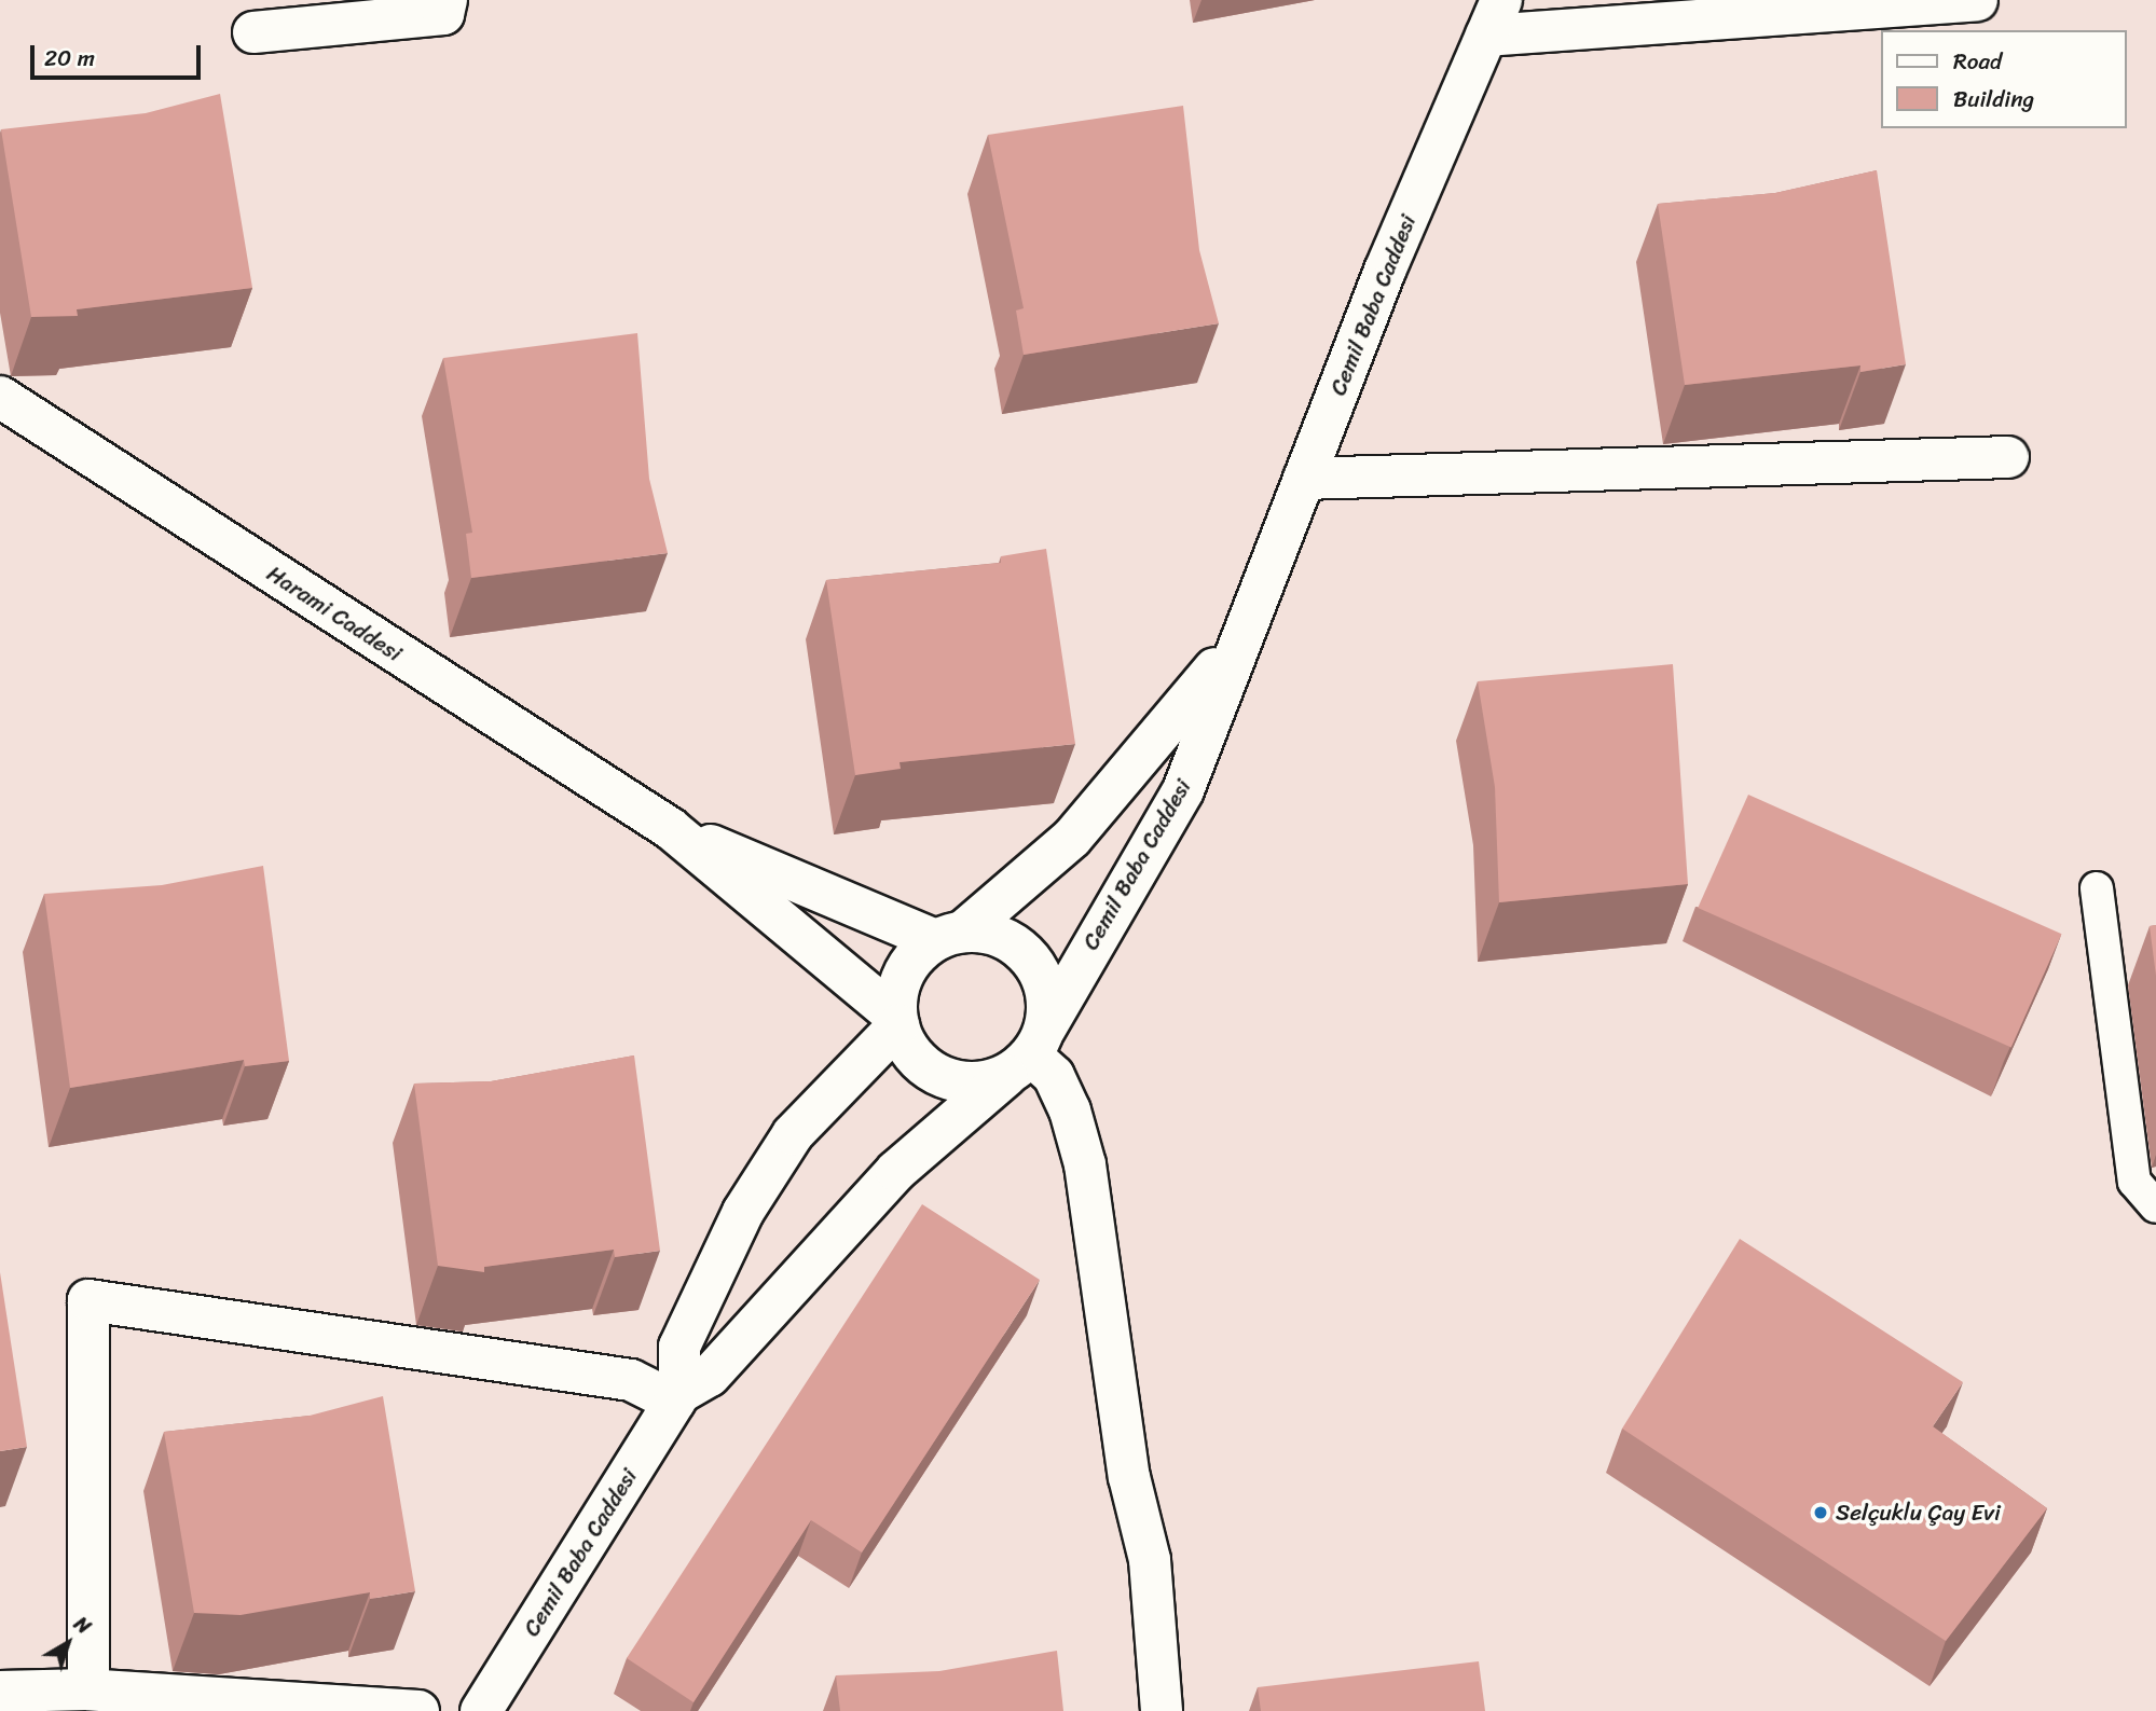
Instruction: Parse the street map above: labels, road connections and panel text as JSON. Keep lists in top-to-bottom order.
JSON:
{
  "streets": {
    "street": ["Cemil Baba Caddesi", "Harami Caddesi"]
  },
  "places": ["Selçuklu Çay Evi"],
  "legend": ["Road", "Building"],
  "scale_bar": "20 m",
  "north": "top right"
}
